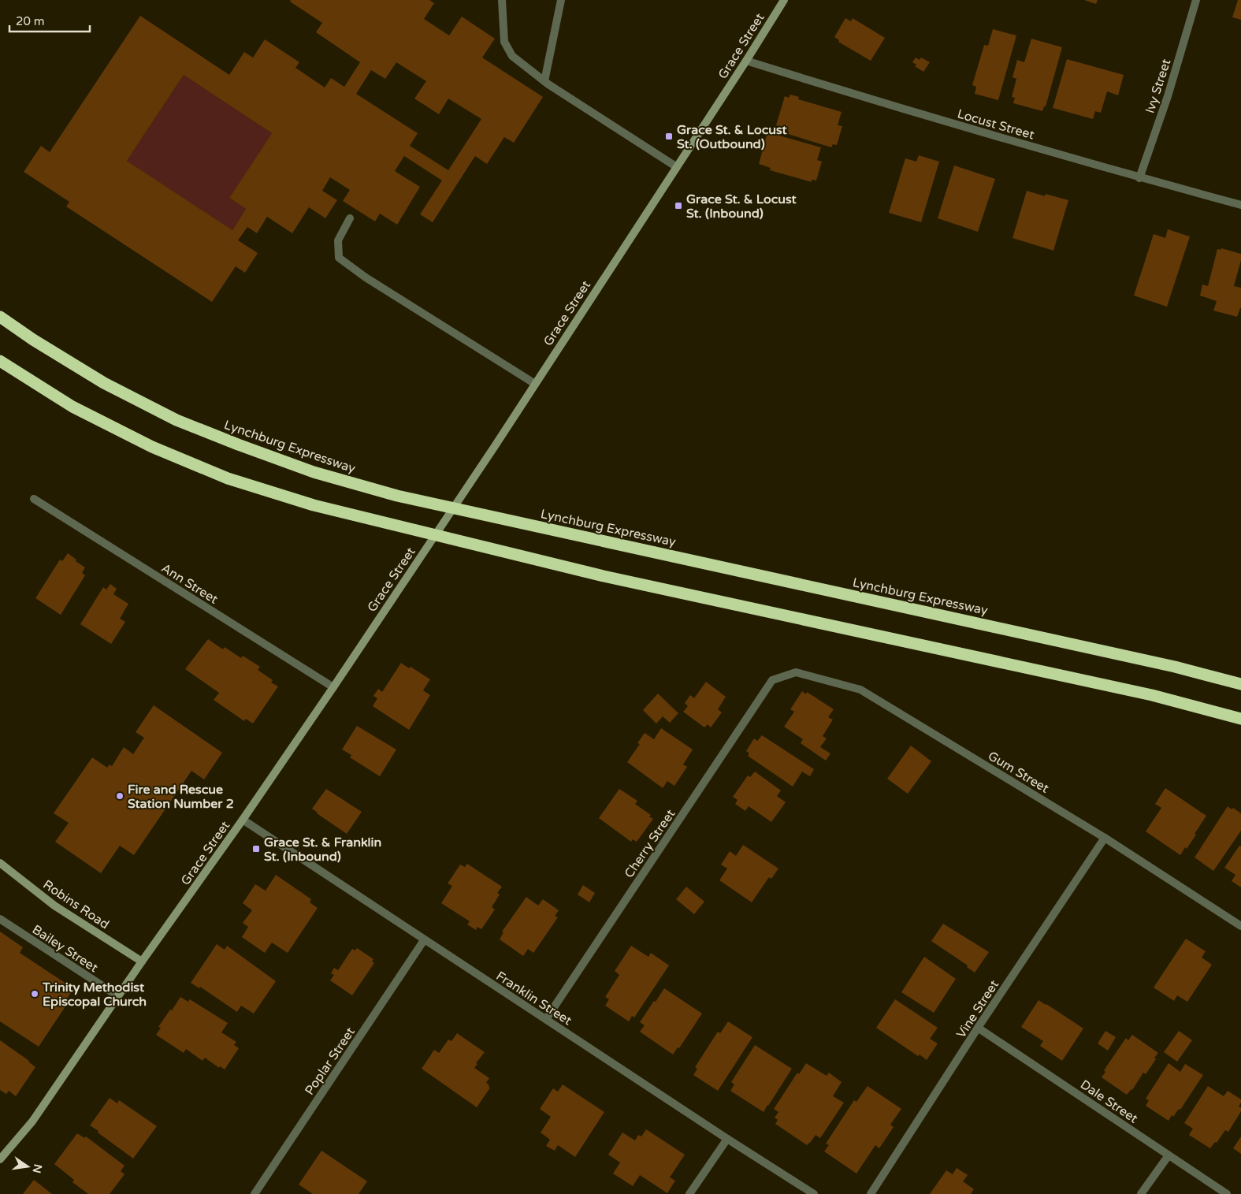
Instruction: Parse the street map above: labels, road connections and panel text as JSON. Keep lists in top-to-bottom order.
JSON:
{
  "streets": {
    "highway": ["Lynchburg Expressway"],
    "main road": ["Grace Street", "Robins Road"],
    "street": [
      "Ivy Street",
      "Locust Street",
      "Ann Street",
      "Gum Street",
      "Cherry Street",
      "Bailey Street",
      "Franklin Street",
      "Vine Street",
      "Poplar Street",
      "Dale Street"
    ]
  },
  "crossings": [
    ["Grace Street", "Locust Street"],
    ["Grace Street", "Ann Street"],
    ["Grace Street", "Robins Road"],
    ["Grace Street", "Bailey Street"],
    ["Grace Street", "Franklin Street"],
    ["Ivy Street", "Locust Street"],
    ["Gum Street", "Cherry Street"],
    ["Gum Street", "Vine Street"],
    ["Cherry Street", "Franklin Street"],
    ["Franklin Street", "Poplar Street"],
    ["Vine Street", "Dale Street"]
  ],
  "places": {
    "transit": ["Grace St. & Locust St. (Outbound)", "Grace St. & Locust St. (Inbound)", "Grace St. & Franklin St. (Inbound)"],
    "other": ["Fire and Rescue Station Number 2", "Trinity Methodist Episcopal Church"]
  },
  "scale_bar": "20 m",
  "north": "right"
}
